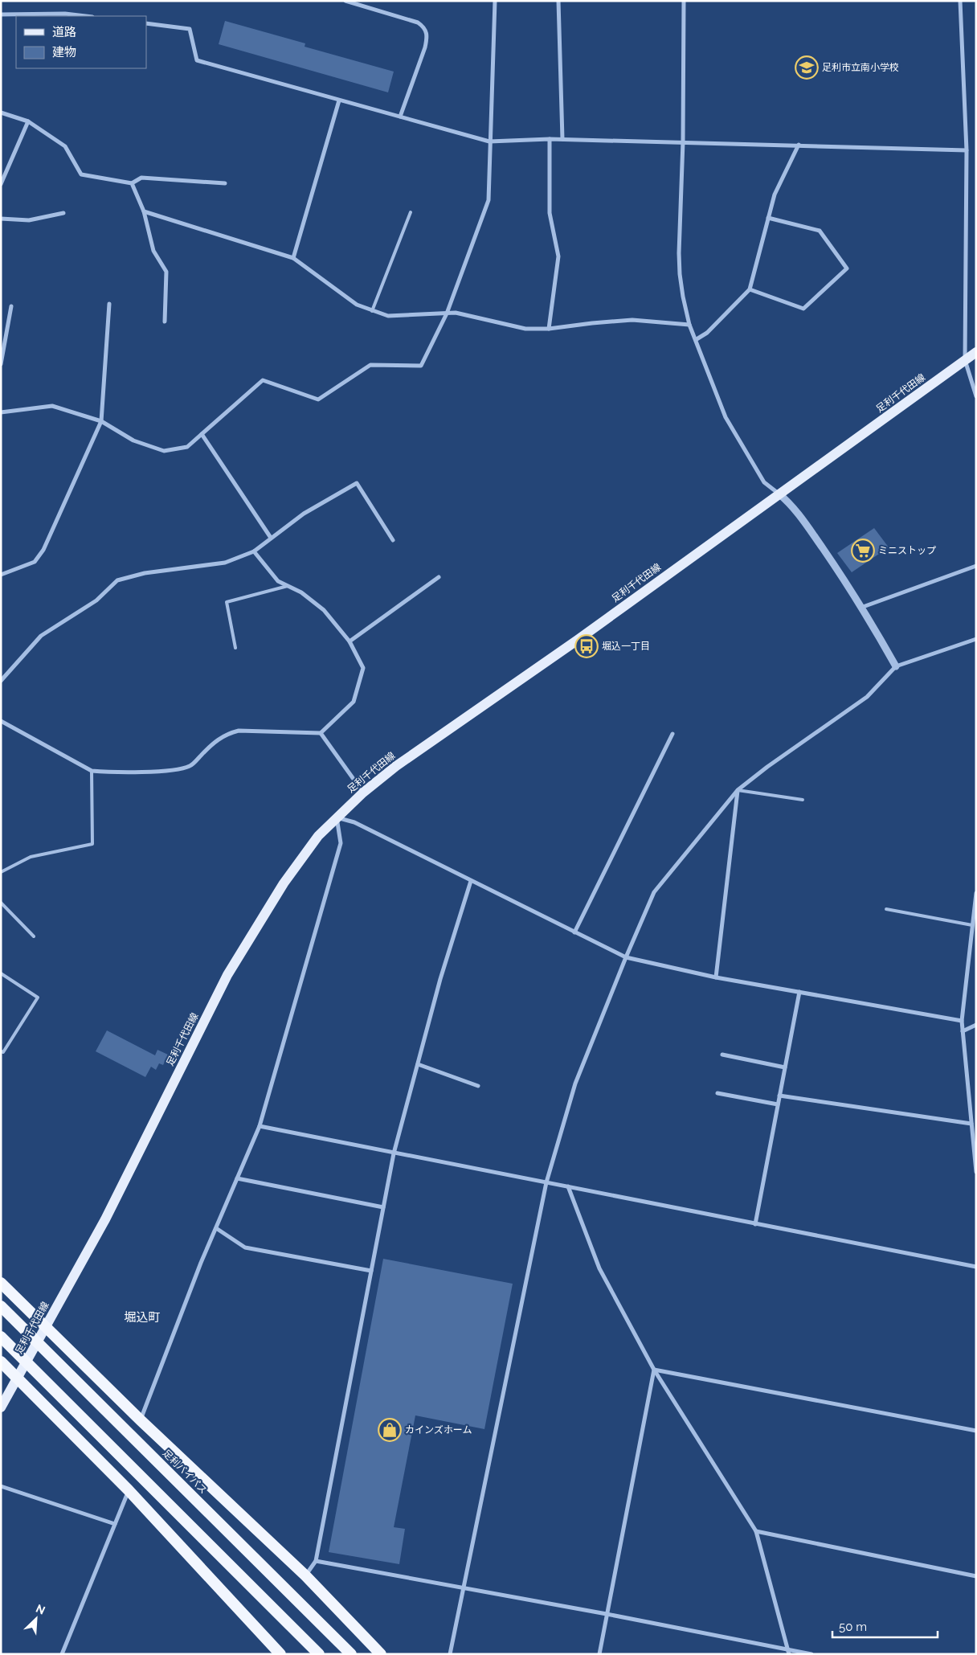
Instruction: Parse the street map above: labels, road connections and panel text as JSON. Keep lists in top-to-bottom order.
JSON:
{
  "streets": {
    "highway": ["足利バイパス"],
    "main road": ["足利千代田線"]
  },
  "districts": ["堀込町"],
  "places": {
    "school or university": ["足利市立南小学校"],
    "supermarket": ["ミニストップ"],
    "bus stop": ["堀込一丁目"],
    "shop": ["カインズホーム"]
  },
  "legend": ["道路", "建物"],
  "scale_bar": "50 m",
  "north": "top right"
}
